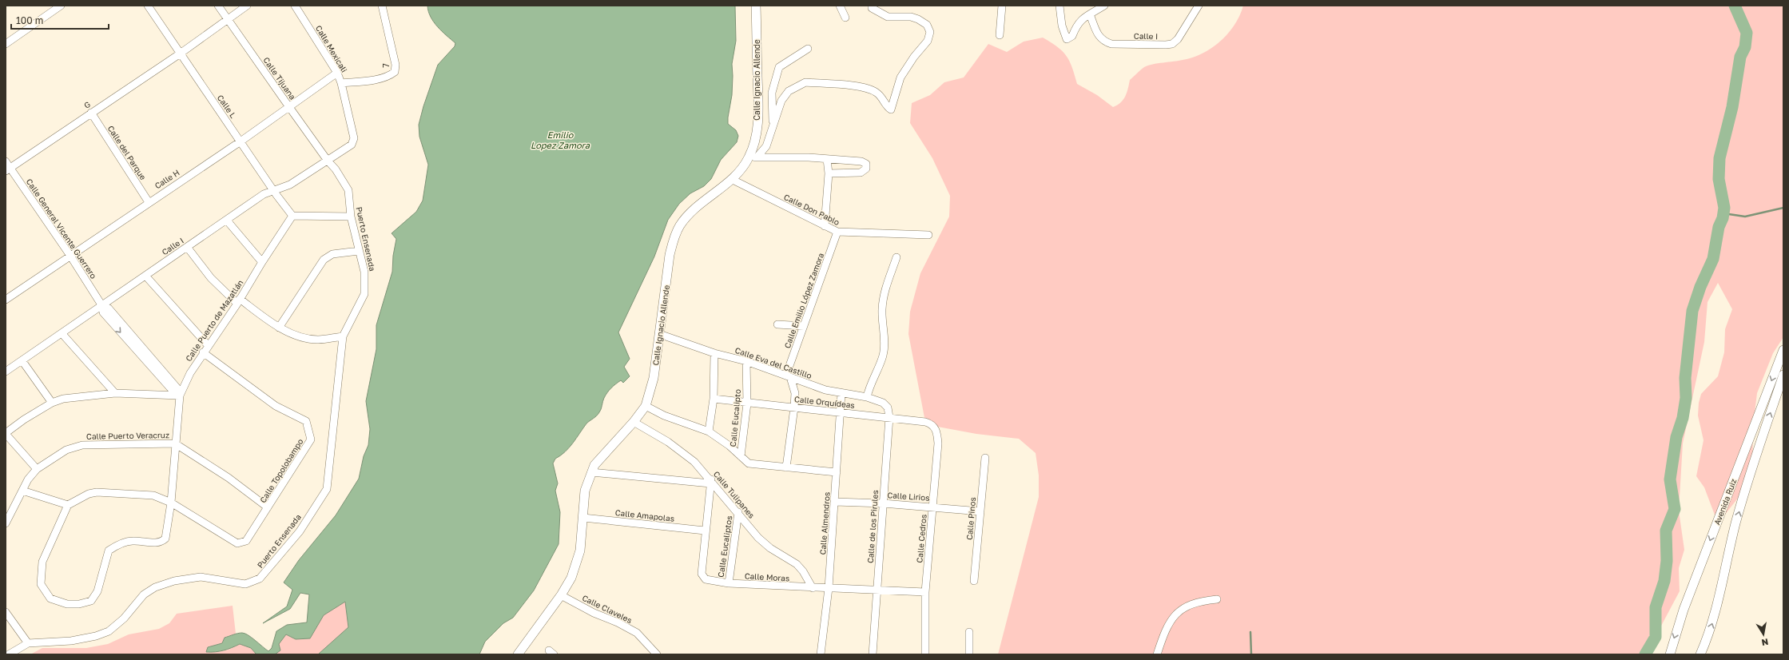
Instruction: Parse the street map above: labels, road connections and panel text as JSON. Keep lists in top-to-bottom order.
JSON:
{
  "streets": {
    "street": [
      "Calle I",
      "Calle Mexicali",
      "7",
      "Calle Tijuana",
      "Calle Ignacio Allende",
      "G",
      "Calle L",
      "Calle del Parque",
      "Calle H",
      "Calle Don Pablo",
      "Calle General Vicente Guerrero",
      "Puerto Ensenada",
      "Calle Emilio López Zamora",
      "Calle Puerto de Mazatlán",
      "Calle Eva del Castillo",
      "Calle Orquídeas",
      "Calle Eucalipto",
      "Calle Puerto Veracruz",
      "Calle Topolobampo",
      "Calle Tulipanes",
      "Calle Lirios",
      "Avenida Ruiz",
      "Calle Amapolas",
      "Calle Pinos",
      "Calle Almendros",
      "Calle de los Pirules",
      "Calle Cedros",
      "Calle Eucaliptos",
      "Calle Moras",
      "Calle Claveles"
    ]
  },
  "crossings": [
    ["Calle I", "Calle Mexicali"],
    ["Calle I", "Calle Tijuana"],
    ["Calle I", "Calle L"],
    ["Calle I", "Calle General Vicente Guerrero"],
    ["Calle I", "Puerto Ensenada"],
    ["Calle Mexicali", "7"],
    ["Calle Mexicali", "Calle H"],
    ["Calle Tijuana", "G"],
    ["Calle Tijuana", "Calle H"],
    ["Calle Tijuana", "Puerto Ensenada"],
    ["Calle Ignacio Allende", "Calle Don Pablo"],
    ["Calle Ignacio Allende", "Calle Eva del Castillo"],
    ["Calle Ignacio Allende", "Calle Tulipanes"],
    ["Calle Ignacio Allende", "Calle Amapolas"],
    ["Calle Ignacio Allende", "Calle Claveles"],
    ["G", "Calle L"],
    ["G", "Calle del Parque"],
    ["G", "Calle General Vicente Guerrero"],
    ["Calle L", "Calle H"],
    ["Calle L", "Calle Puerto de Mazatlán"],
    ["Calle del Parque", "Calle H"],
    ["Calle H", "Calle General Vicente Guerrero"],
    ["Calle Don Pablo", "Calle Emilio López Zamora"],
    ["Calle General Vicente Guerrero", "Calle Puerto de Mazatlán"],
    ["Calle Emilio López Zamora", "Calle Eva del Castillo"],
    ["Calle Puerto de Mazatlán", "Calle Puerto Veracruz"],
    ["Calle Puerto de Mazatlán", "Calle Topolobampo"],
    ["Calle Eva del Castillo", "Calle Eucalipto"],
    ["Calle Eva del Castillo", "Calle Almendros"],
    ["Calle Eva del Castillo", "Calle de los Pirules"],
    ["Calle Orquídeas", "Calle Eucalipto"],
    ["Calle Orquídeas", "Calle Almendros"],
    ["Calle Orquídeas", "Calle de los Pirules"],
    ["Calle Orquídeas", "Calle Cedros"],
    ["Calle Puerto Veracruz", "Calle Topolobampo"],
    ["Calle Tulipanes", "Calle Eucaliptos"],
    ["Calle Tulipanes", "Calle Moras"],
    ["Calle Lirios", "Calle Pinos"],
    ["Calle Lirios", "Calle Almendros"],
    ["Calle Lirios", "Calle de los Pirules"],
    ["Calle Lirios", "Calle Cedros"],
    ["Calle Amapolas", "Calle Moras"],
    ["Calle Almendros", "Calle Moras"],
    ["Calle de los Pirules", "Calle Moras"],
    ["Calle Cedros", "Calle Moras"],
    ["Calle Eucaliptos", "Calle Moras"]
  ],
  "water": ["Emilio Lopez Zamora"],
  "scale_bar": "100 m",
  "north": "bottom"
}
